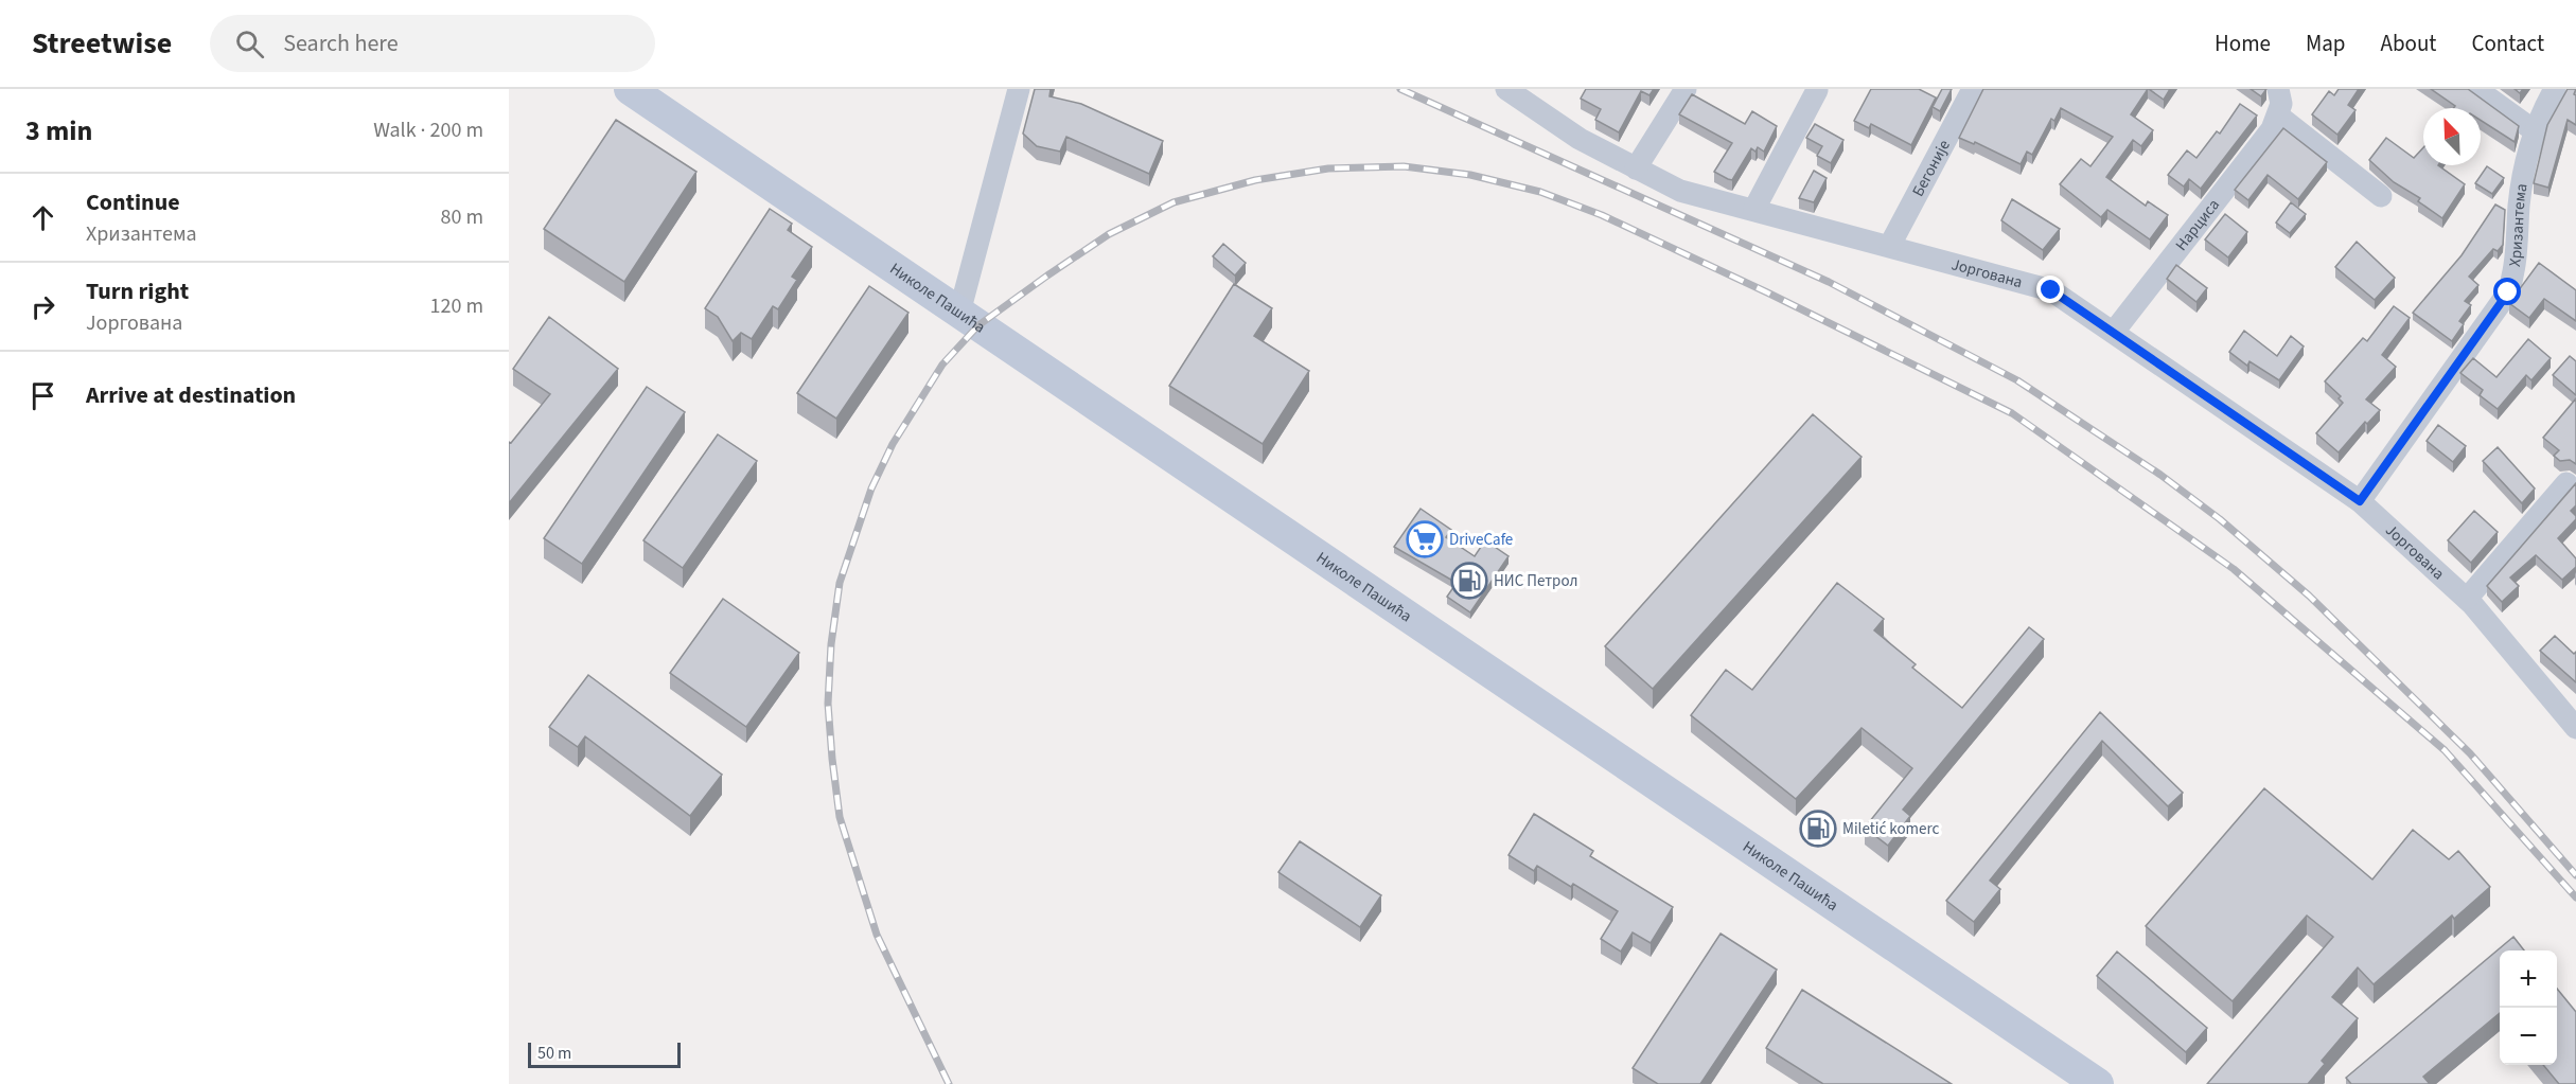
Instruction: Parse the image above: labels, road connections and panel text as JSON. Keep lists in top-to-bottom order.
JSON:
{
  "streets": {
    "main road": ["Николе Пашића"],
    "street": [
      "Бегоније",
      "Нарциса",
      "Хризантема",
      "Јоргована"
    ]
  },
  "crossings": [
    ["Бегоније", "Јоргована"],
    ["Нарциса", "Јоргована"],
    ["Хризантема", "Јоргована"]
  ],
  "places": {
    "supermarket": ["DriveCafe"],
    "fuel station": ["НИС Петрол", "Miletić komerc"]
  },
  "scale_bar": "50 m",
  "north": "top left",
  "page": {
    "header": "Streetwise",
    "search": "Search here",
    "nav": [
      "Home",
      "Map",
      "About",
      "Contact"
    ],
    "heading": ["3 min", "Walk · 200 m"],
    "list": [
      ["Continue", "Хризантема", "80 m"],
      ["Turn right", "Јоргована", "120 m"],
      "Arrive at destination"
    ],
    "map_buttons": ["+", "−"],
    "scale": "50 m"
  }
}
